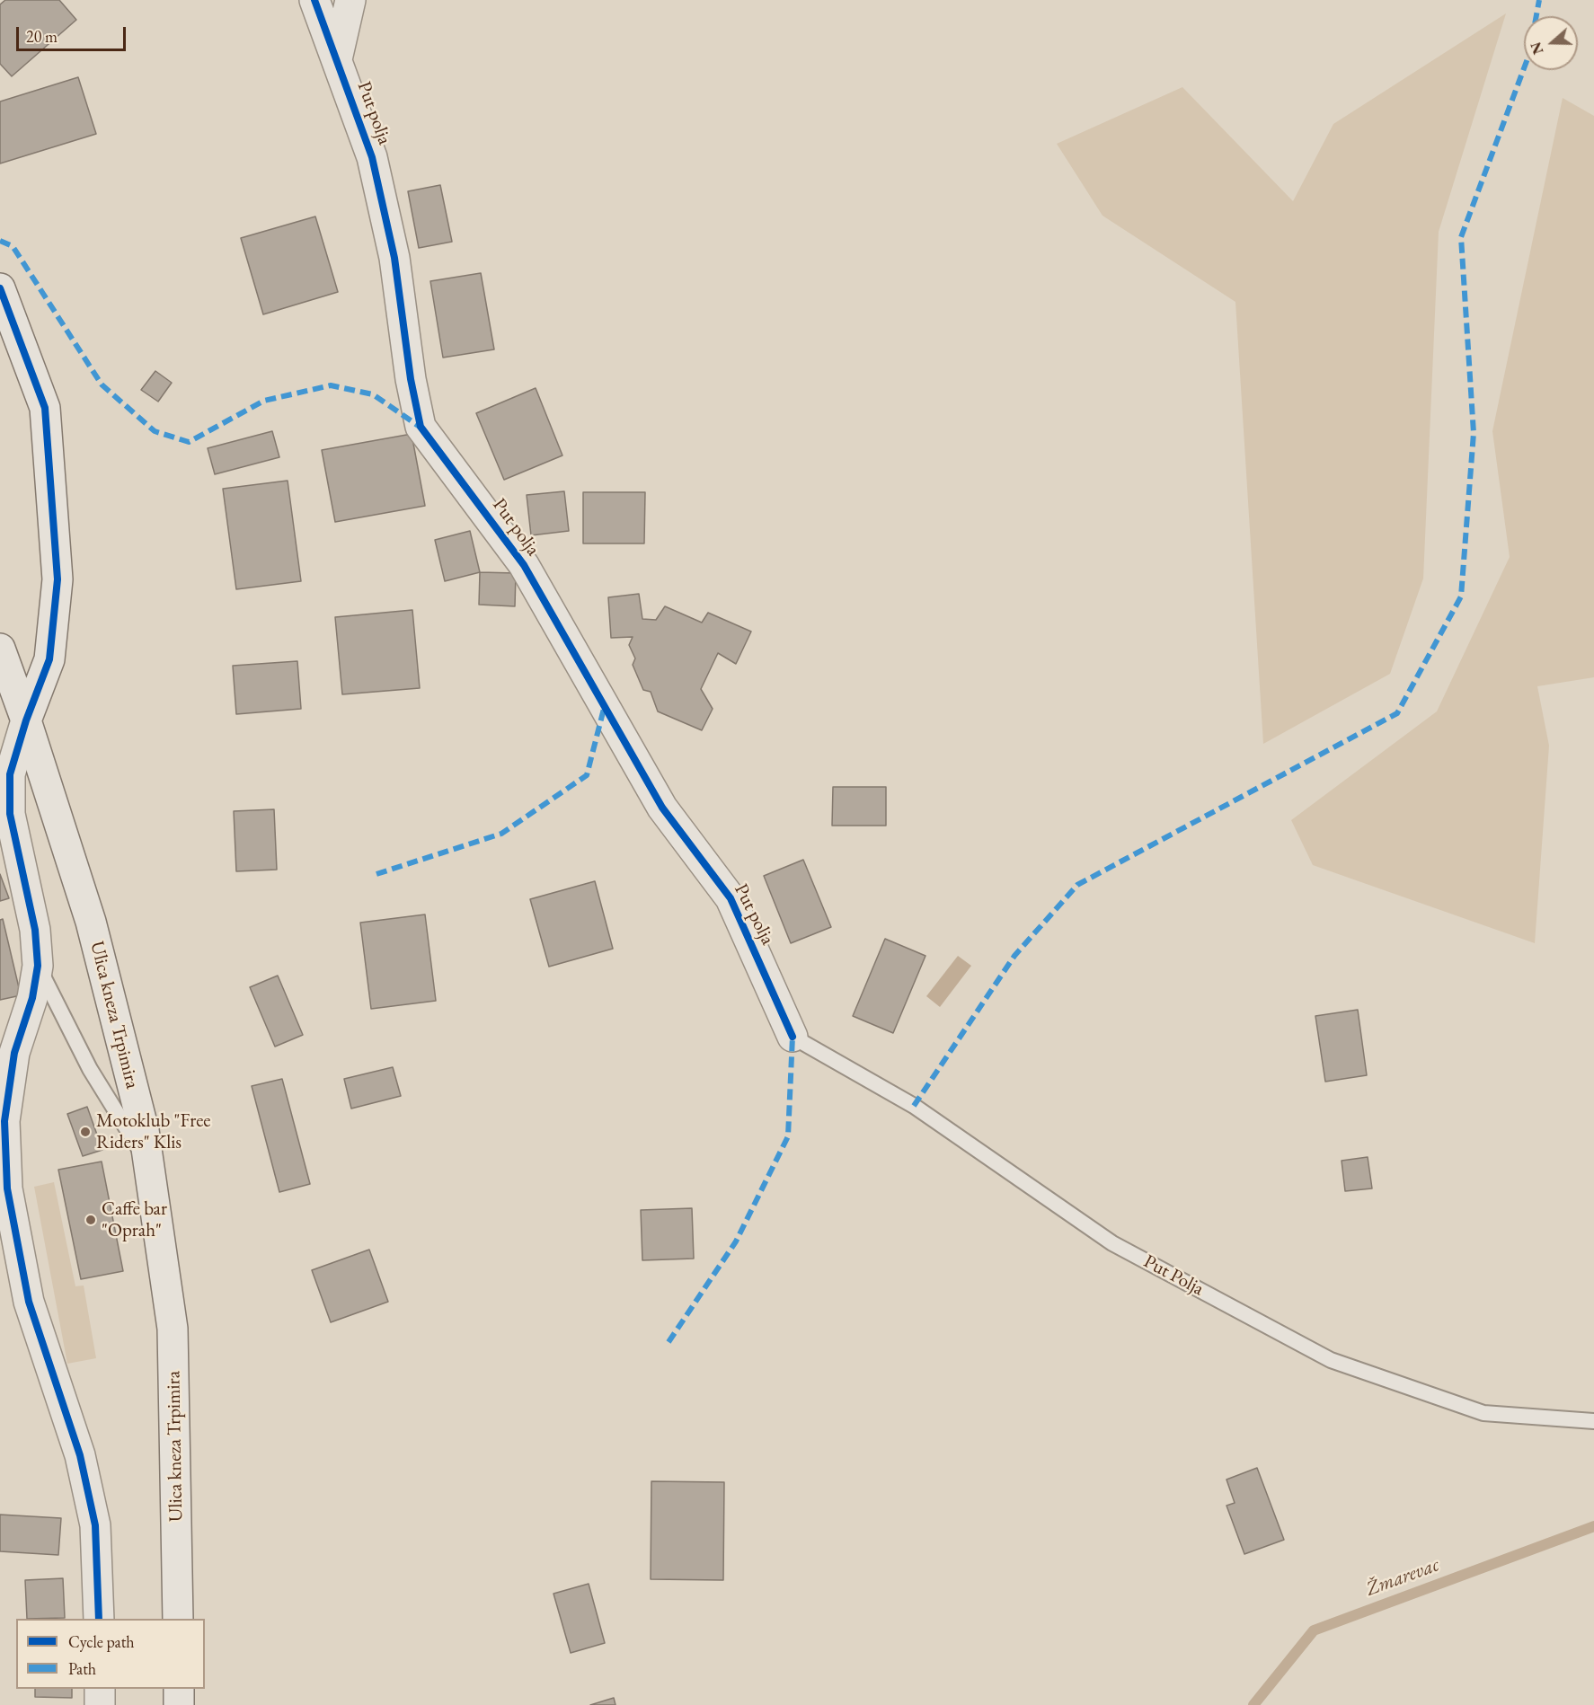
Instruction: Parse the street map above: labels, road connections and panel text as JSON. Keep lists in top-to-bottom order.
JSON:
{
  "streets": {
    "street": ["Put polja", "Ulica kneza Trpimira"],
    "lane": ["Put Polja"]
  },
  "crossings": [
    ["Put polja", "Put Polja"]
  ],
  "water": ["Žmarevac"],
  "places": ["Motoklub \"Free Riders\" Klis", "Caffe bar \"Oprah\""],
  "legend": ["Cycle path", "Path"],
  "scale_bar": "20 m",
  "north": "left"
}
